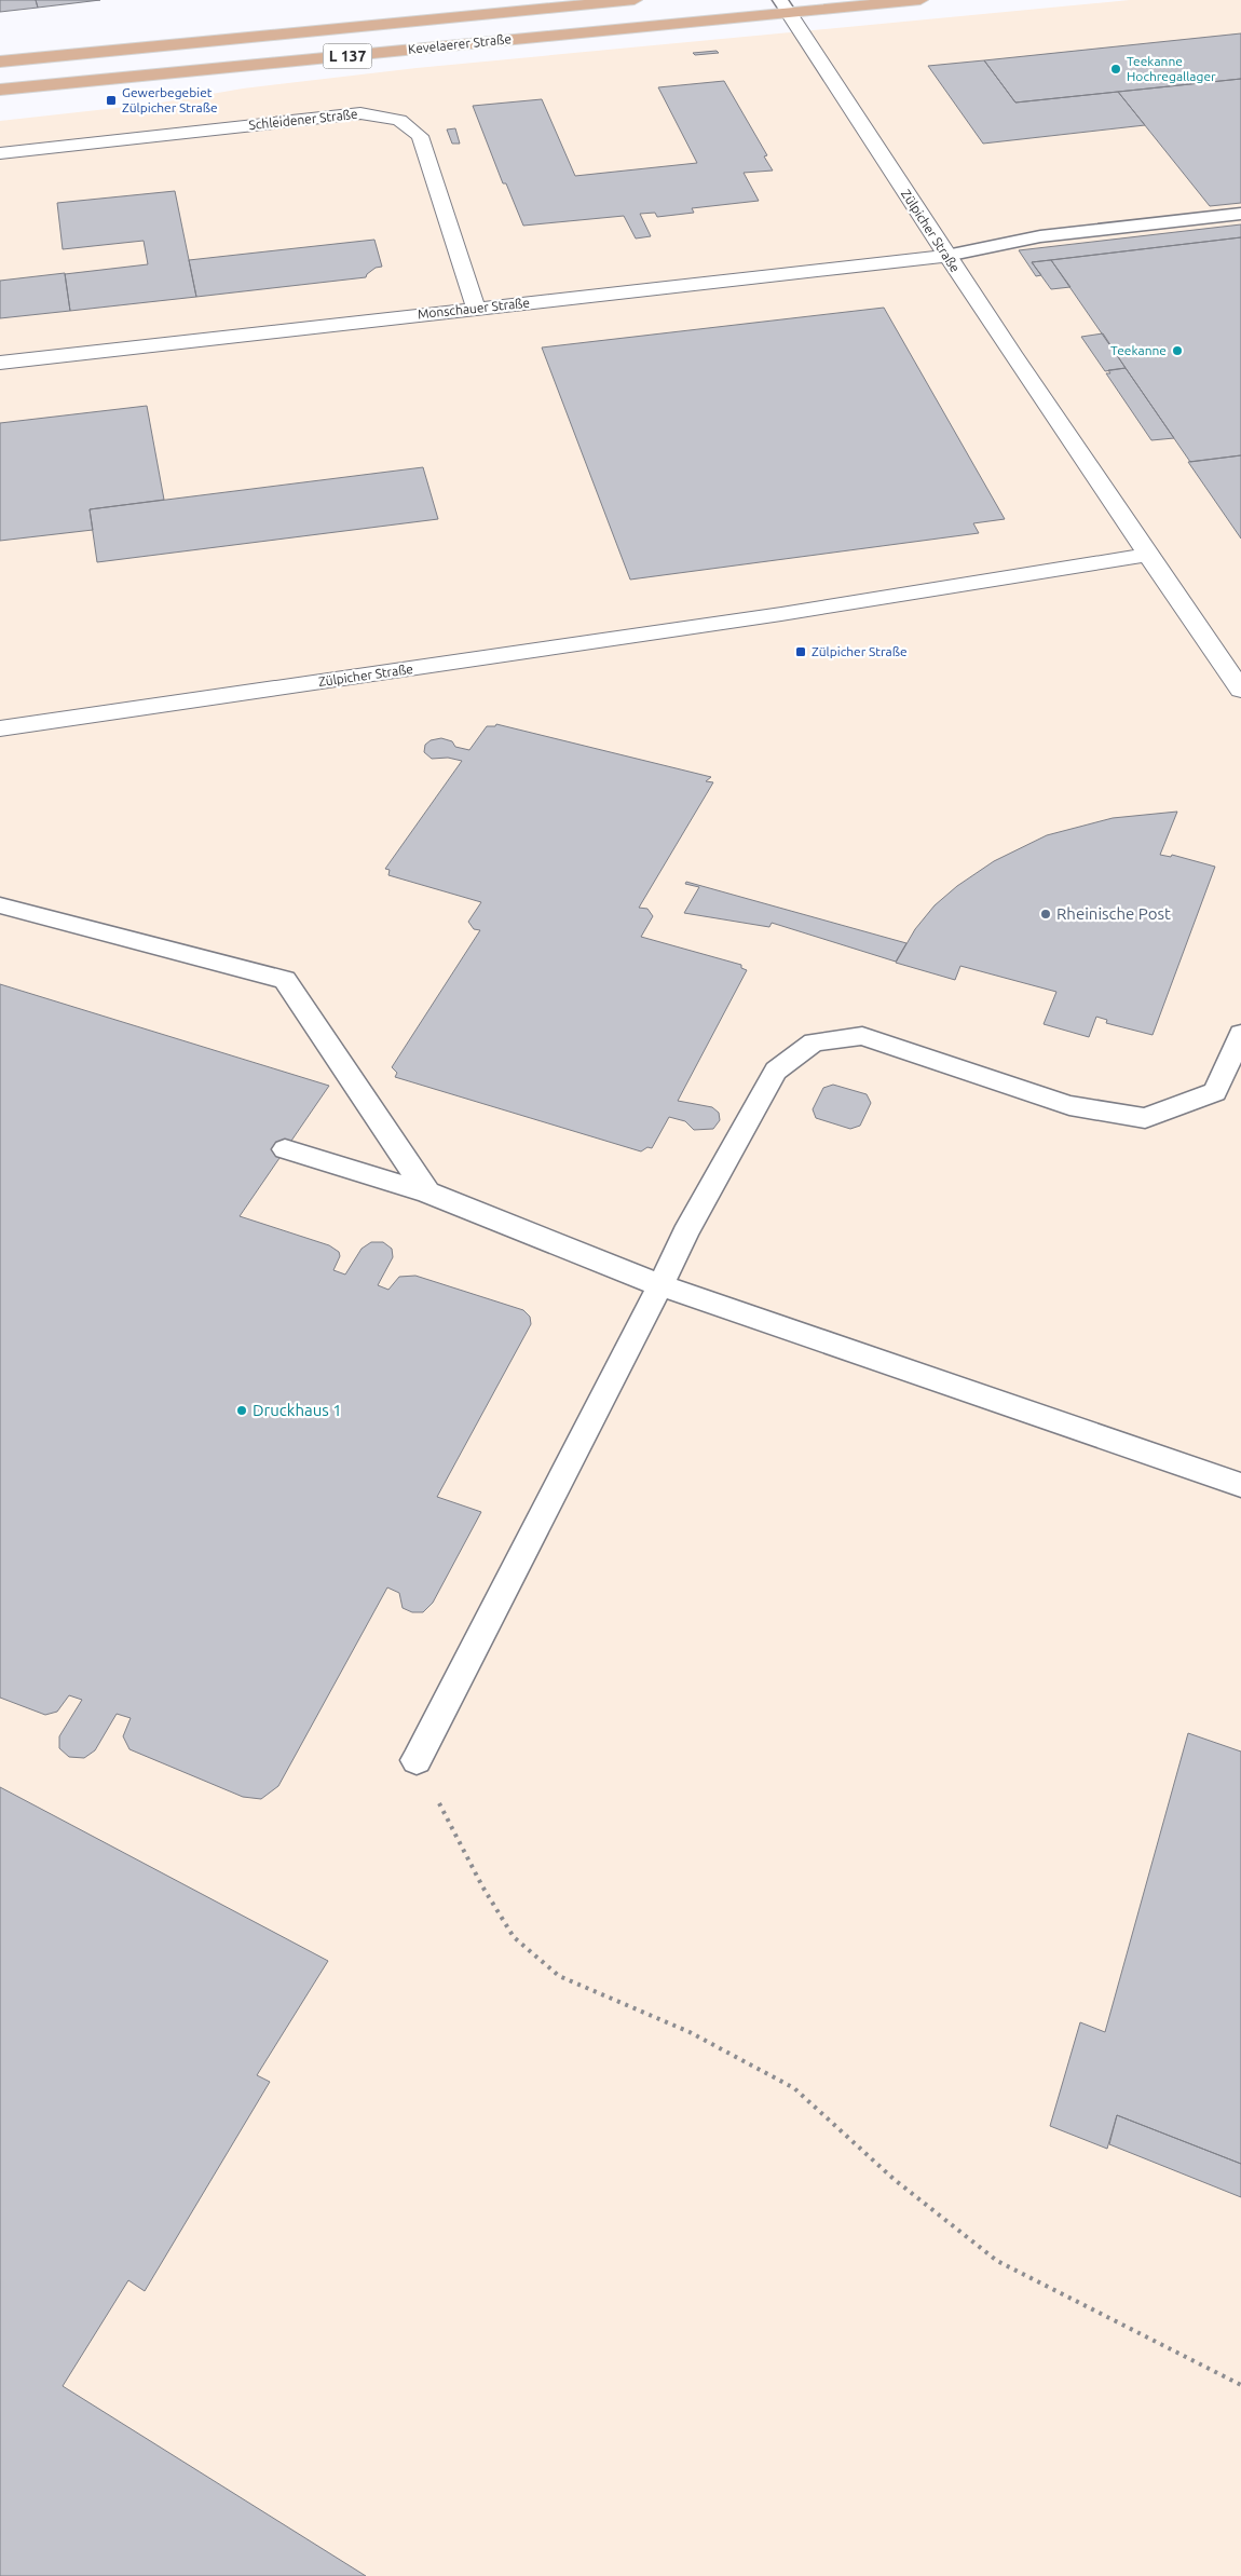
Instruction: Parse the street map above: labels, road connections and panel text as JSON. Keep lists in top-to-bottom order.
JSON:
{
  "streets": {
    "main road": ["Kevelaerer Straße", "L 137"],
    "street": ["Schleidener Straße", "Zülpicher Straße", "Monschauer Straße"]
  },
  "crossings": [
    ["Kevelaerer Straße", "Zülpicher Straße"],
    ["Schleidener Straße", "Monschauer Straße"],
    ["Zülpicher Straße", "Monschauer Straße"]
  ],
  "places": {
    "other": [
      "Teekanne Hochregallager",
      "Teekanne",
      "Rheinische Post",
      "Druckhaus 1"
    ],
    "transit": ["Gewerbegebiet Zülpicher Straße", "Zülpicher Straße"]
  }
}
